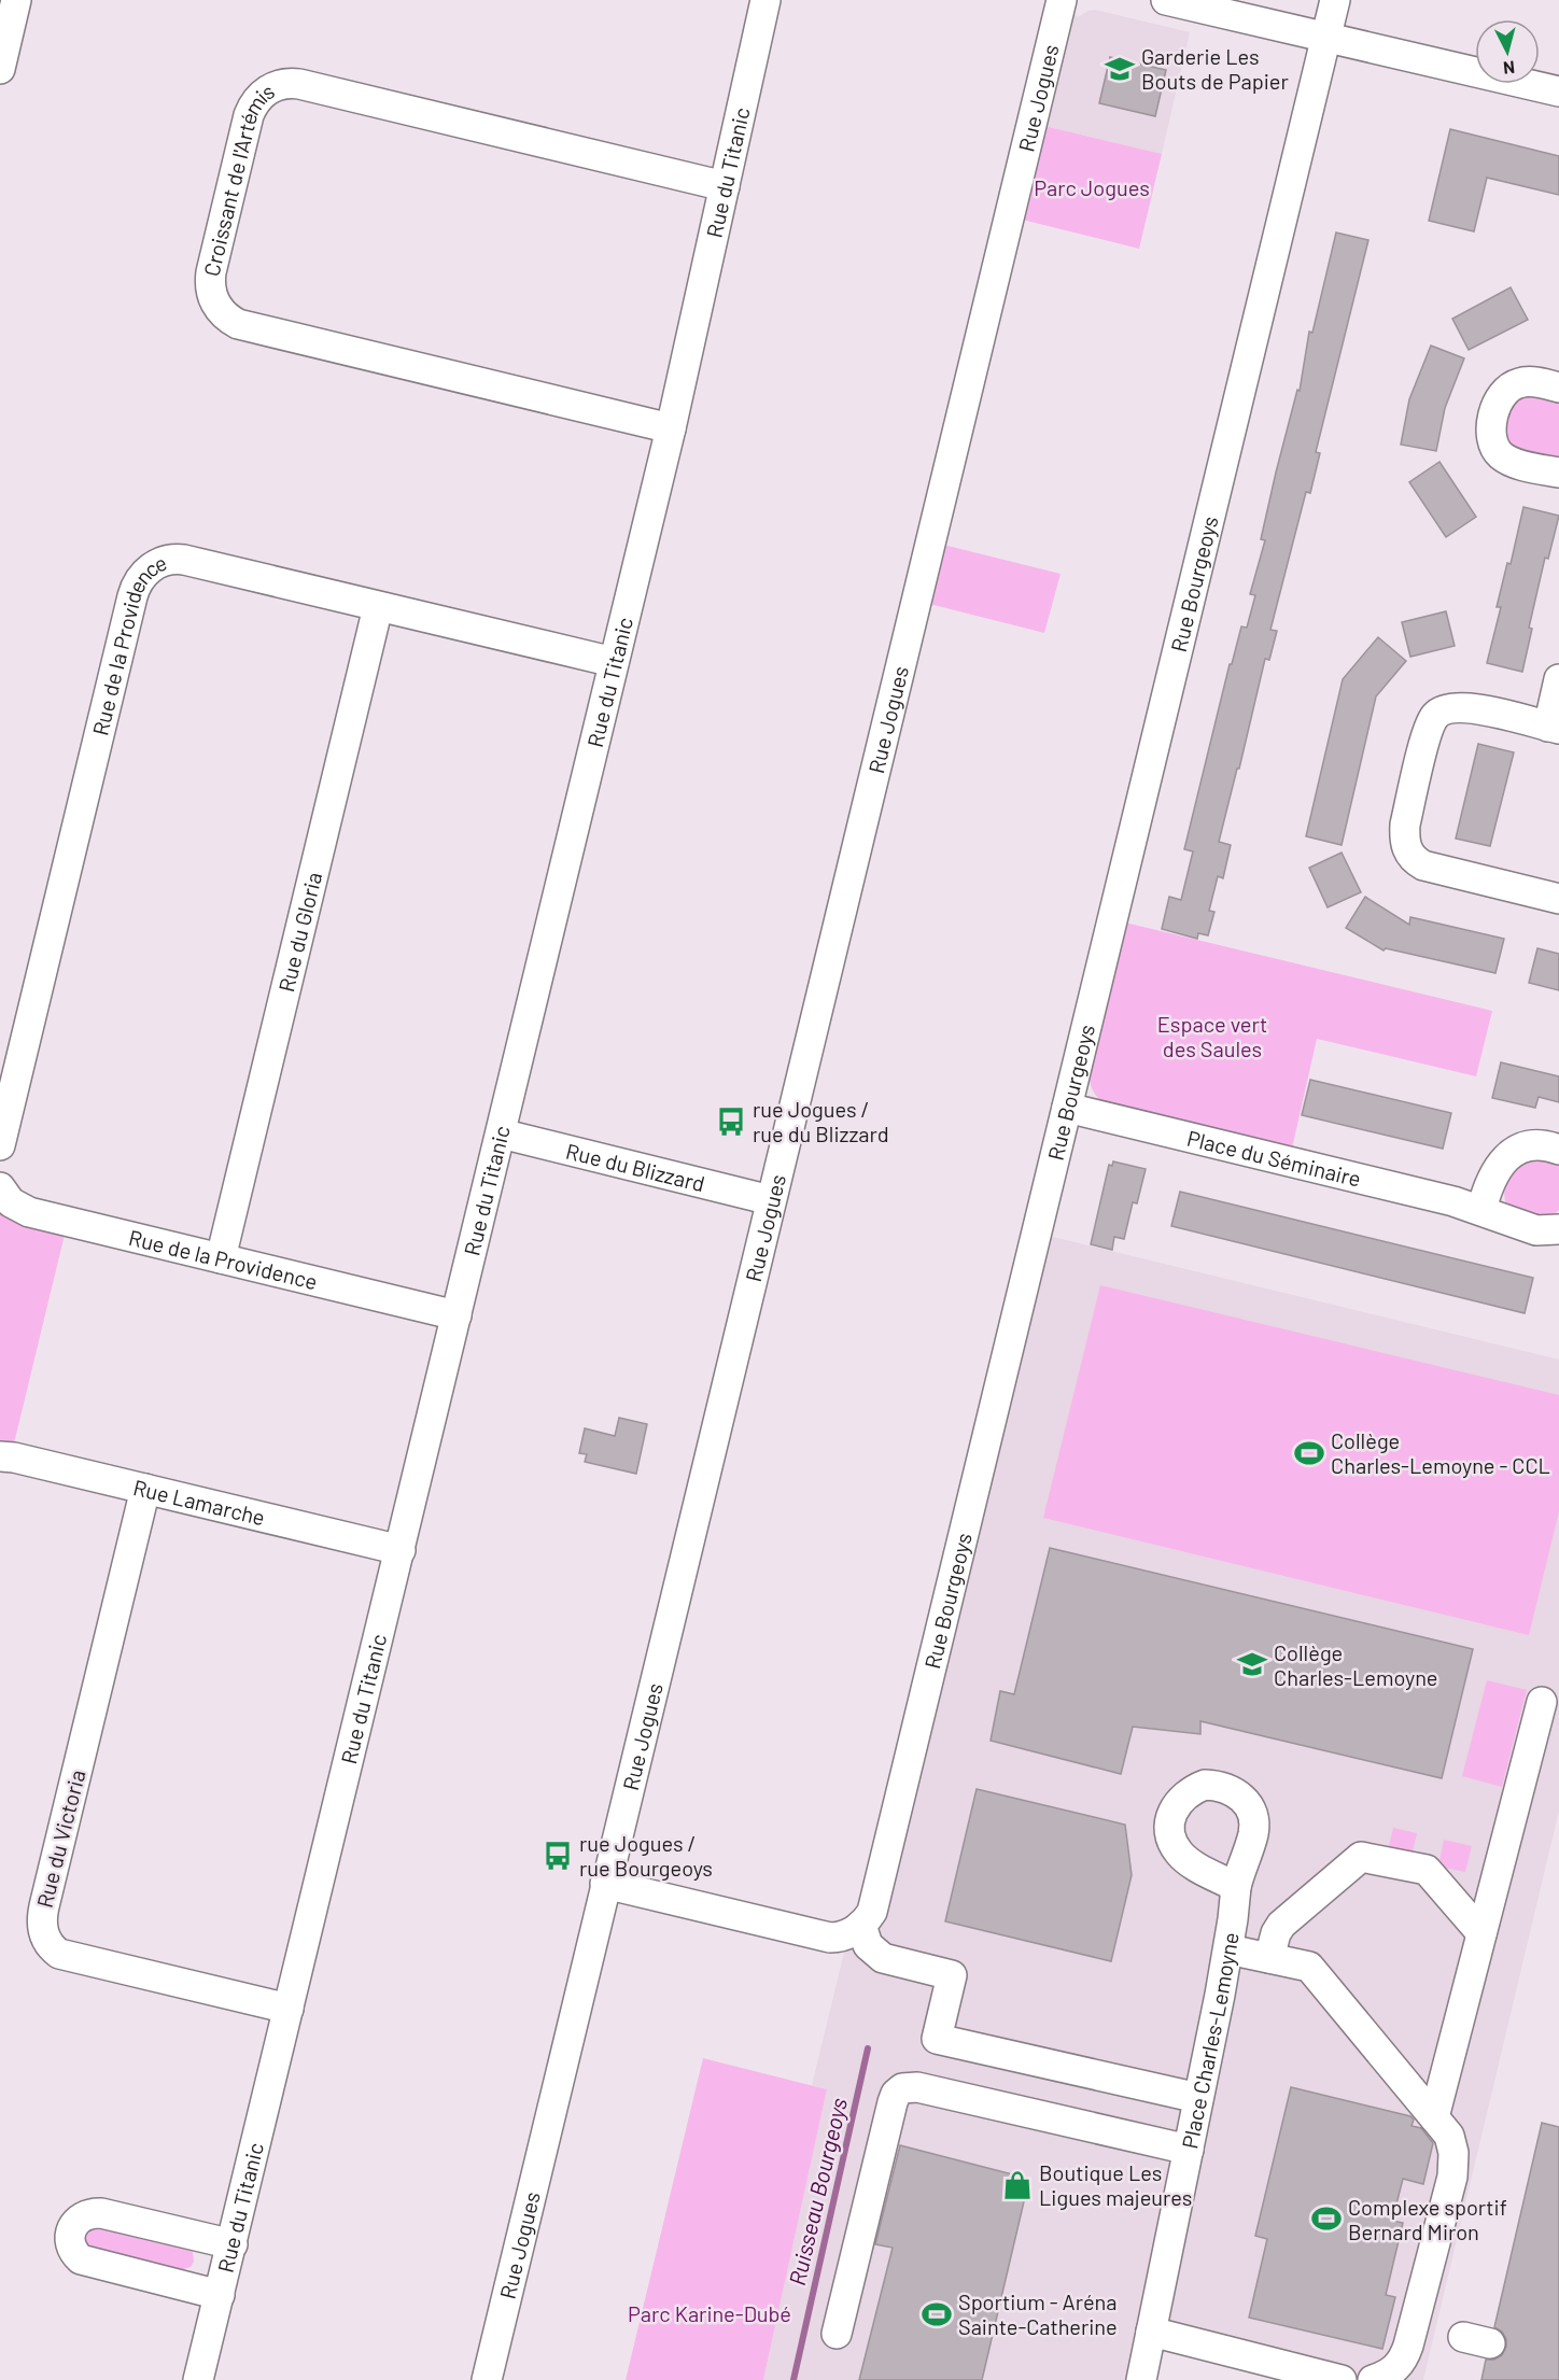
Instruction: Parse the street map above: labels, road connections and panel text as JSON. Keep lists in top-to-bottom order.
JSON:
{
  "streets": {
    "street": [
      "Rue Jogues",
      "Rue du Titanic",
      "Croissant de l'Artémis",
      "Rue Bourgeoys",
      "Rue de la Providence",
      "Rue du Gloria",
      "Place du Séminaire",
      "Rue du Blizzard",
      "Rue Lamarche",
      "Rue du Victoria",
      "Place Charles-Lemoyne"
    ]
  },
  "crossings": [
    ["Rue Jogues", "Rue du Blizzard"],
    ["Rue du Titanic", "Croissant de l'Artémis"],
    ["Rue du Titanic", "Rue de la Providence"],
    ["Rue du Titanic", "Rue du Blizzard"],
    ["Rue du Titanic", "Rue Lamarche"],
    ["Rue du Titanic", "Rue du Victoria"],
    ["Rue Bourgeoys", "Place du Séminaire"],
    ["Rue de la Providence", "Rue du Gloria"],
    ["Rue Lamarche", "Rue du Victoria"]
  ],
  "water": ["Ruisseau Bourgeoys"],
  "parks": ["Parc Jogues", "Espace vert des Saules", "Parc Karine-Dubé"],
  "places": {
    "school or university": ["Garderie Les Bouts de Papier", "Collège Charles-Lemoyne"],
    "bus stop": ["rue Jogues / rue du Blizzard", "rue Jogues / rue Bourgeoys"],
    "sports": ["Collège Charles-Lemoyne - CCL", "Complexe sportif Bernard Miron", "Sportium - Aréna Sainte-Catherine"],
    "shop": ["Boutique Les Ligues majeures"]
  },
  "north": "bottom"
}
